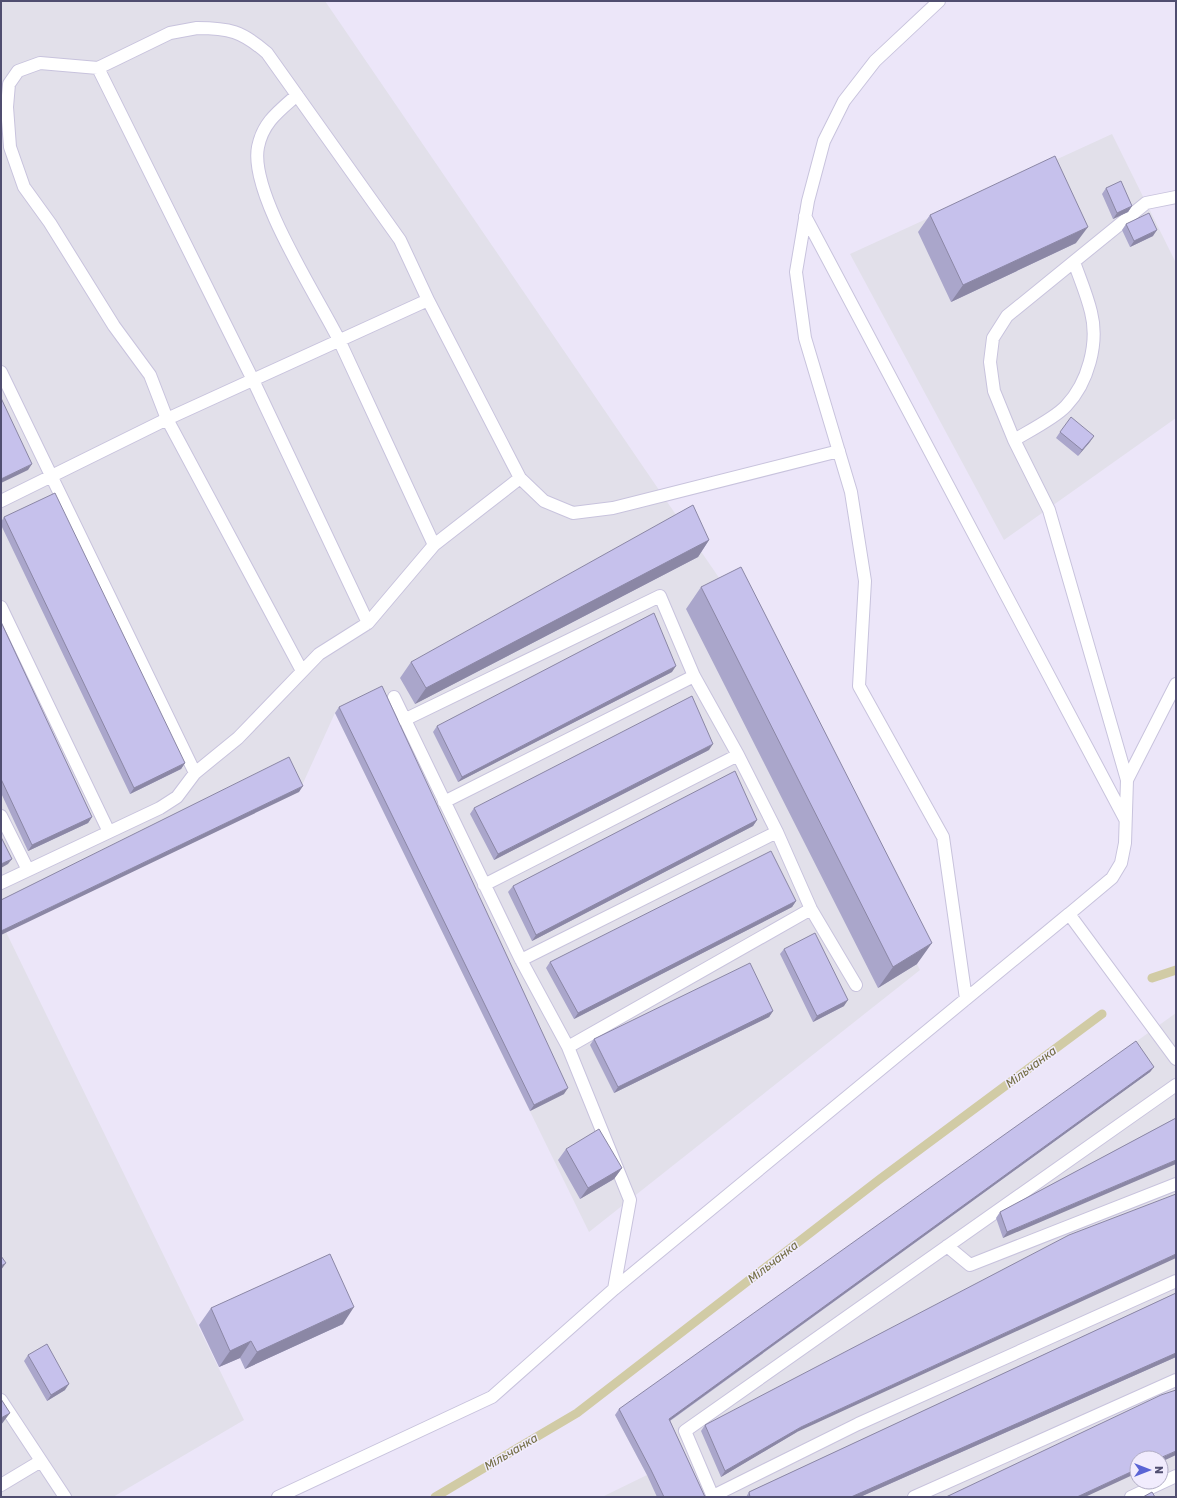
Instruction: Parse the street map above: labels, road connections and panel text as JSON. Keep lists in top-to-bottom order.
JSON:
{
  "water": ["Мільчанка"],
  "north": "right"
}
